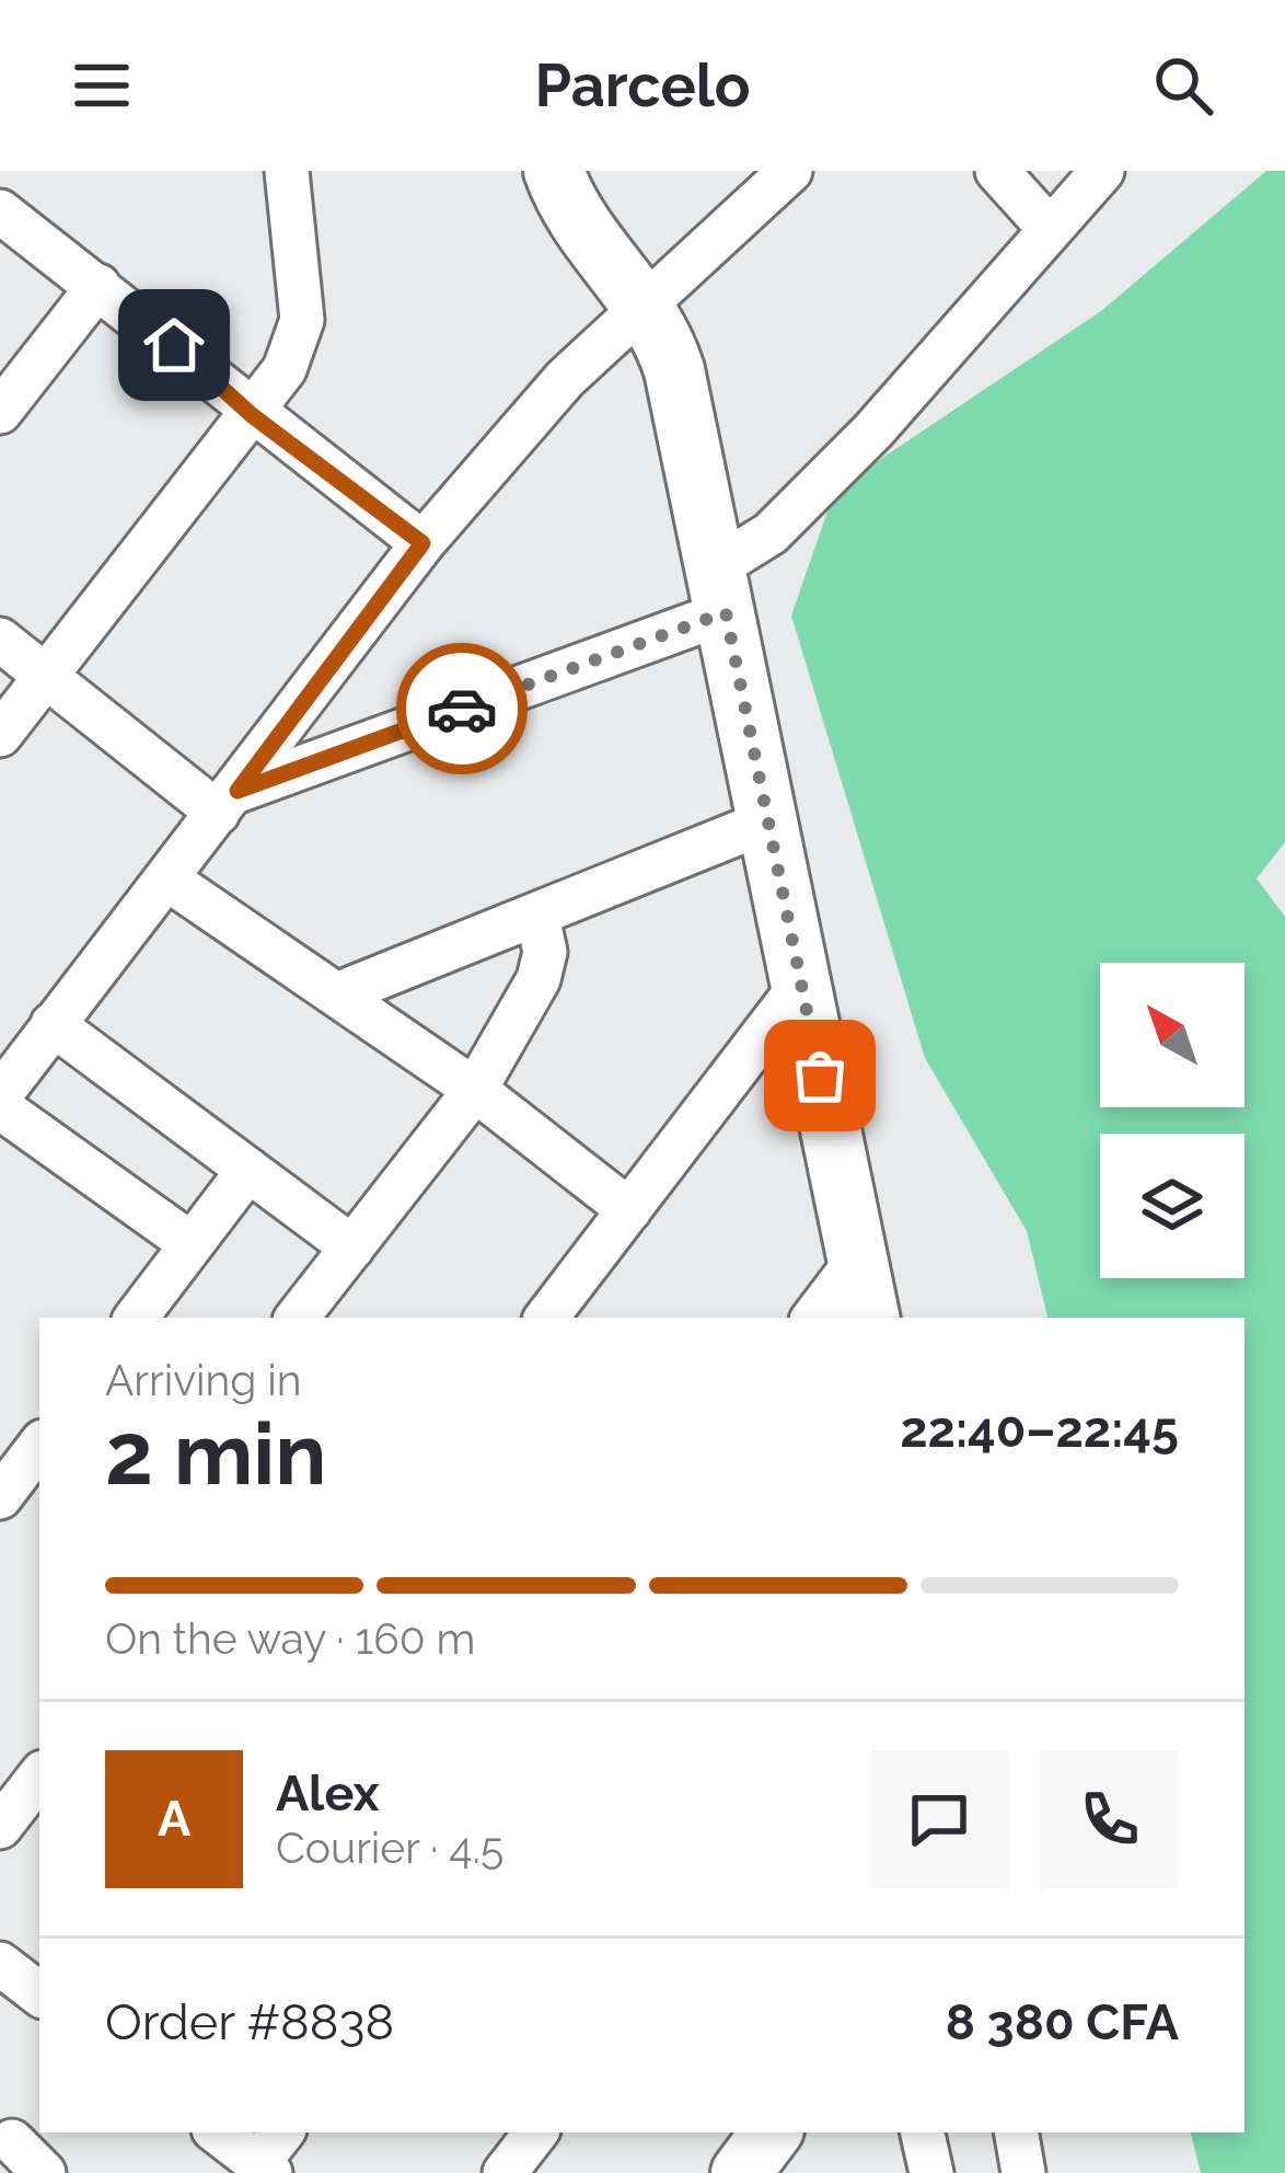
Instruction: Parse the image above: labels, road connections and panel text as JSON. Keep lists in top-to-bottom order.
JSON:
{
  "north": "top left",
  "page": {
    "header": "Parcelo",
    "heading": ["2 min", "Arriving in", "22:40–22:45"],
    "panel": [
      "Alex",
      "Courier · 4.5",
      "Order #8838",
      "8 380 CFA"
    ],
    "bar": "On the way · 160 m",
    "round": "A"
  }
}
